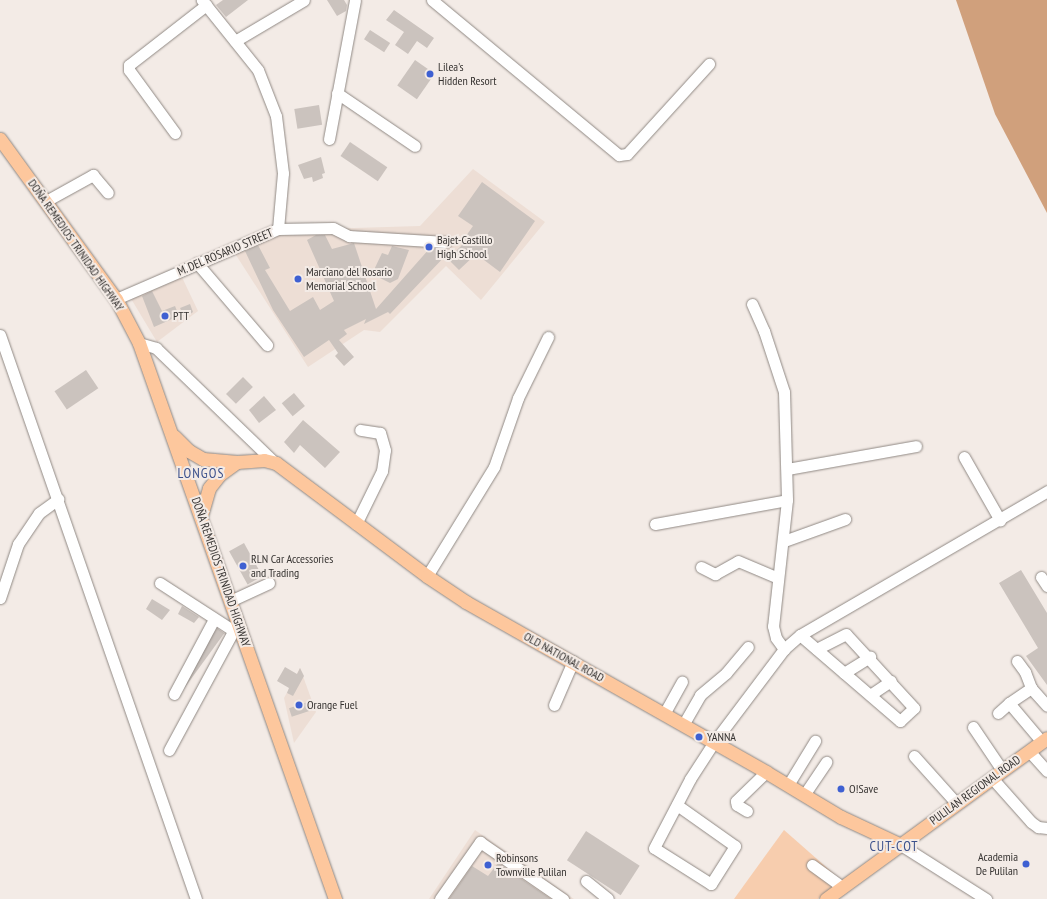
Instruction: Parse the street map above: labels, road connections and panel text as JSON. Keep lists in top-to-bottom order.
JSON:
{
  "streets": {
    "main road": ["DOÑA REMEDIOS TRINIDAD HIGHWAY", "OLD NATIONAL ROAD", "PULILAN REGIONAL ROAD"],
    "street": ["M. DEL ROSARIO STREET"]
  },
  "crossings": [
    ["DOÑA REMEDIOS TRINIDAD HIGHWAY", "M. DEL ROSARIO STREET"],
    ["OLD NATIONAL ROAD", "PULILAN REGIONAL ROAD"]
  ],
  "districts": ["LONGOS", "CUT-COT"],
  "places": [
    "Lilea's Hidden Resort",
    "Bajet-Castillo High School",
    "Marciano del Rosario Memorial School",
    "PTT",
    "RLN Car Accessories and Trading",
    "Orange Fuel",
    "YANNA",
    "O!Save",
    "Academia De Pulilan",
    "Robinsons Townville Pulilan"
  ]
}
